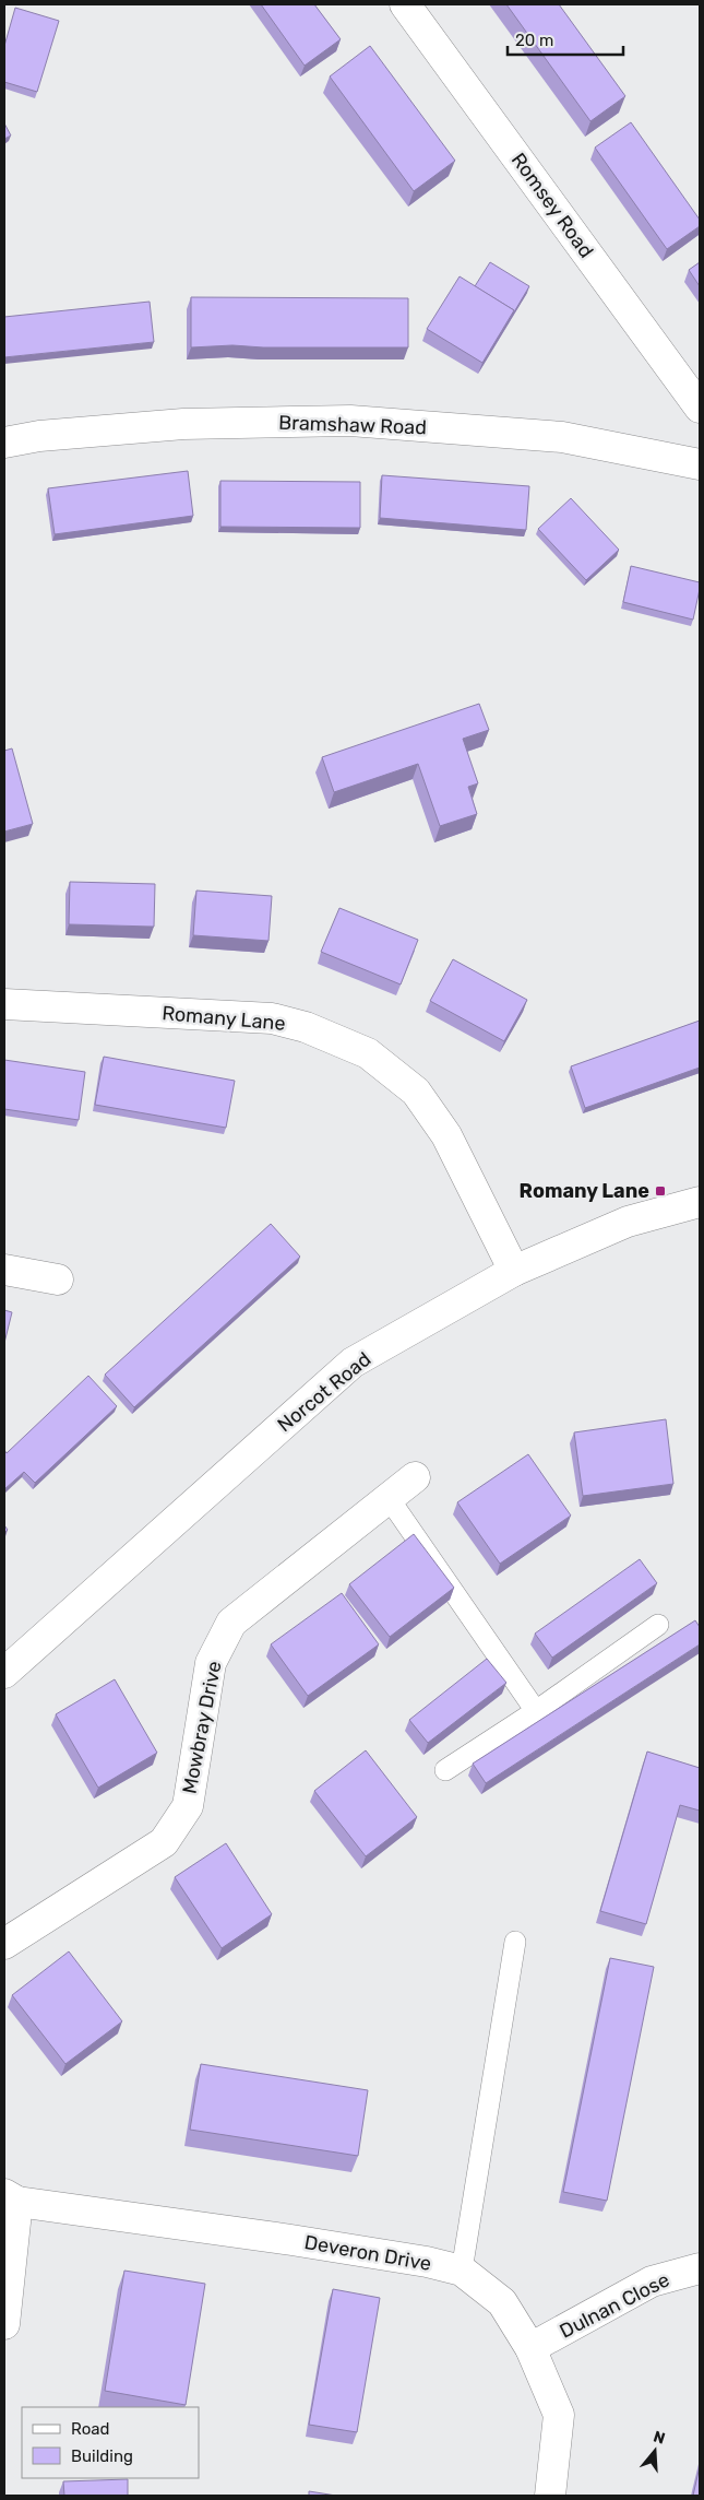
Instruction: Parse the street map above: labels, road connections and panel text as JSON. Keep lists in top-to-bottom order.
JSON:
{
  "streets": {
    "street": [
      "Romsey Road",
      "Bramshaw Road",
      "Romany Lane",
      "Norcot Road",
      "Mowbray Drive",
      "Deveron Drive",
      "Dulnan Close"
    ]
  },
  "crossings": [
    ["Romany Lane", "Norcot Road"],
    ["Deveron Drive", "Dulnan Close"]
  ],
  "places": {
    "transit": ["Romany Lane"]
  },
  "legend": ["Road", "Building"],
  "scale_bar": "20 m",
  "north": "top"
}
